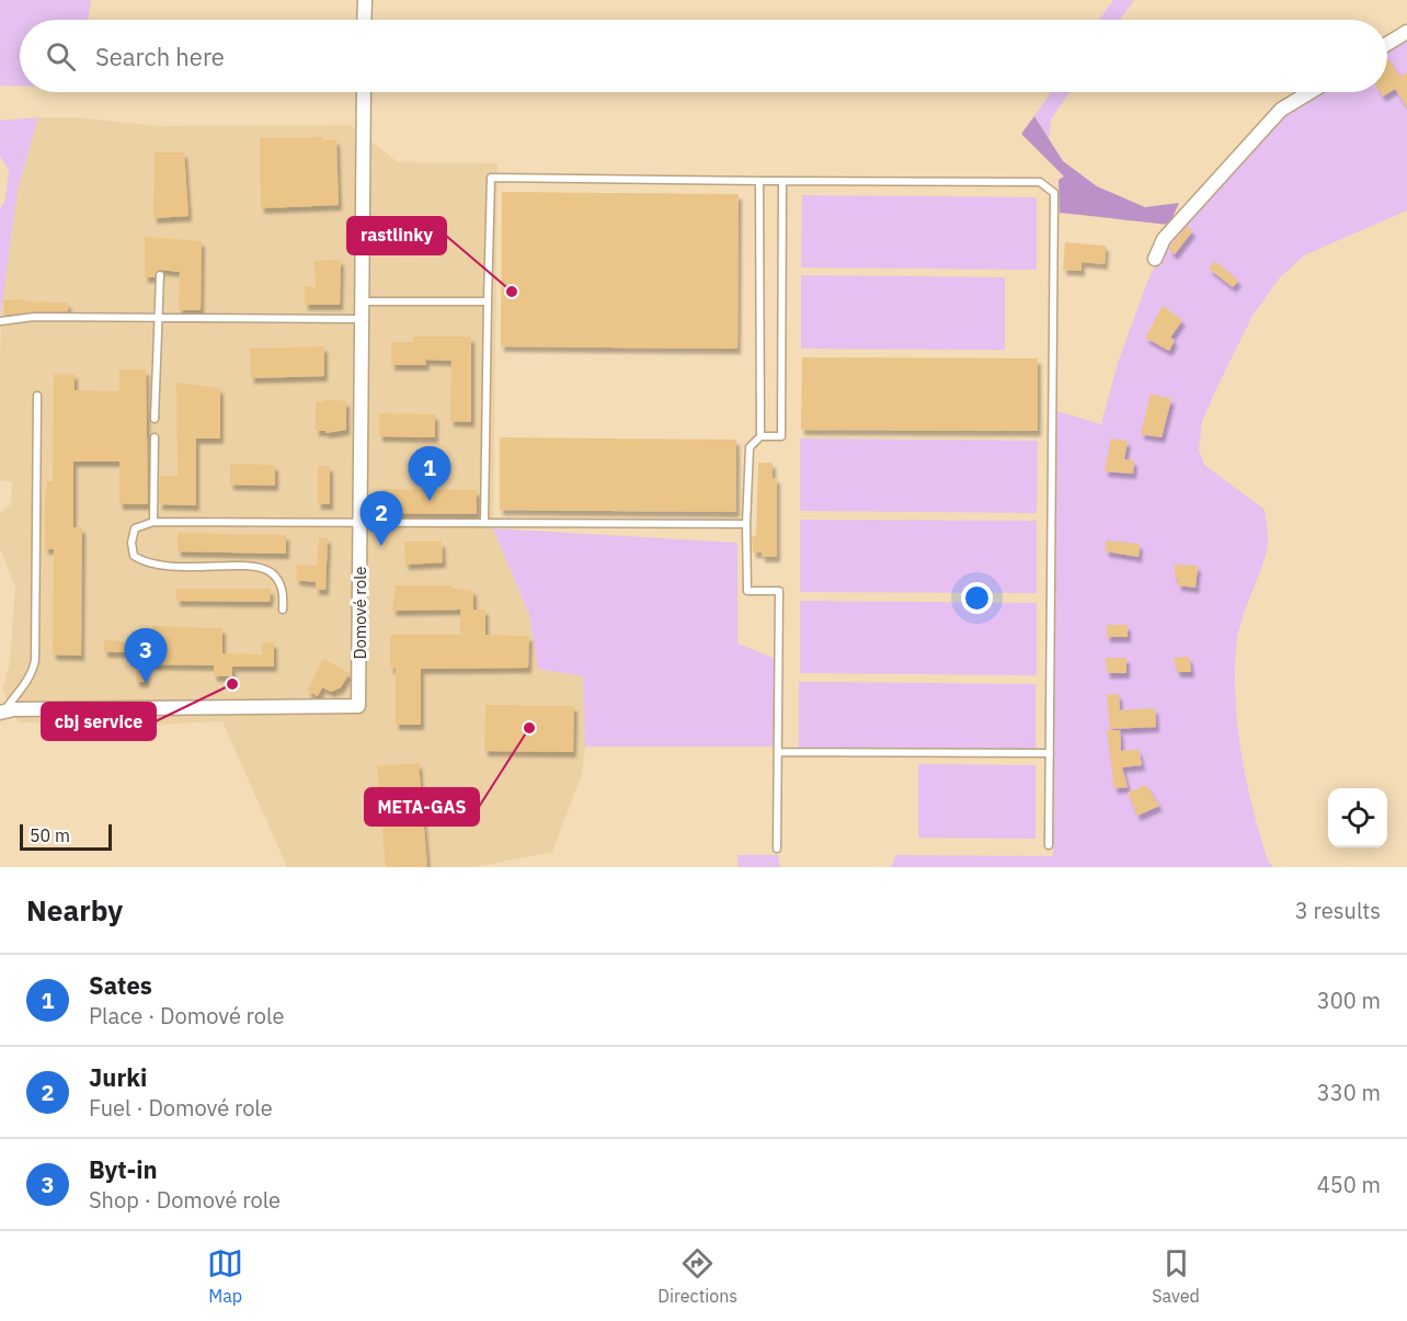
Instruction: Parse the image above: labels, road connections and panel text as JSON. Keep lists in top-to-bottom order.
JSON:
{
  "streets": {
    "street": ["Domové role"]
  },
  "places": ["rastlinky", "cbj service", "META-GAS"],
  "scale_bar": "50 m",
  "page": {
    "search": "Search here",
    "pins": ["1", "2", "3"],
    "scale": "50 m",
    "heading": ["Nearby", "3 results"],
    "list": [
      {
        "mark": "1",
        "name": "Sates",
        "note": "Place · Domové role",
        "value": "300 m"
      },
      {
        "mark": "2",
        "name": "Jurki",
        "note": "Fuel · Domové role",
        "value": "330 m"
      },
      {
        "mark": "3",
        "name": "Byt-in",
        "note": "Shop · Domové role",
        "value": "450 m"
      }
    ],
    "nav": ["Map", "Directions", "Saved"]
  }
}
